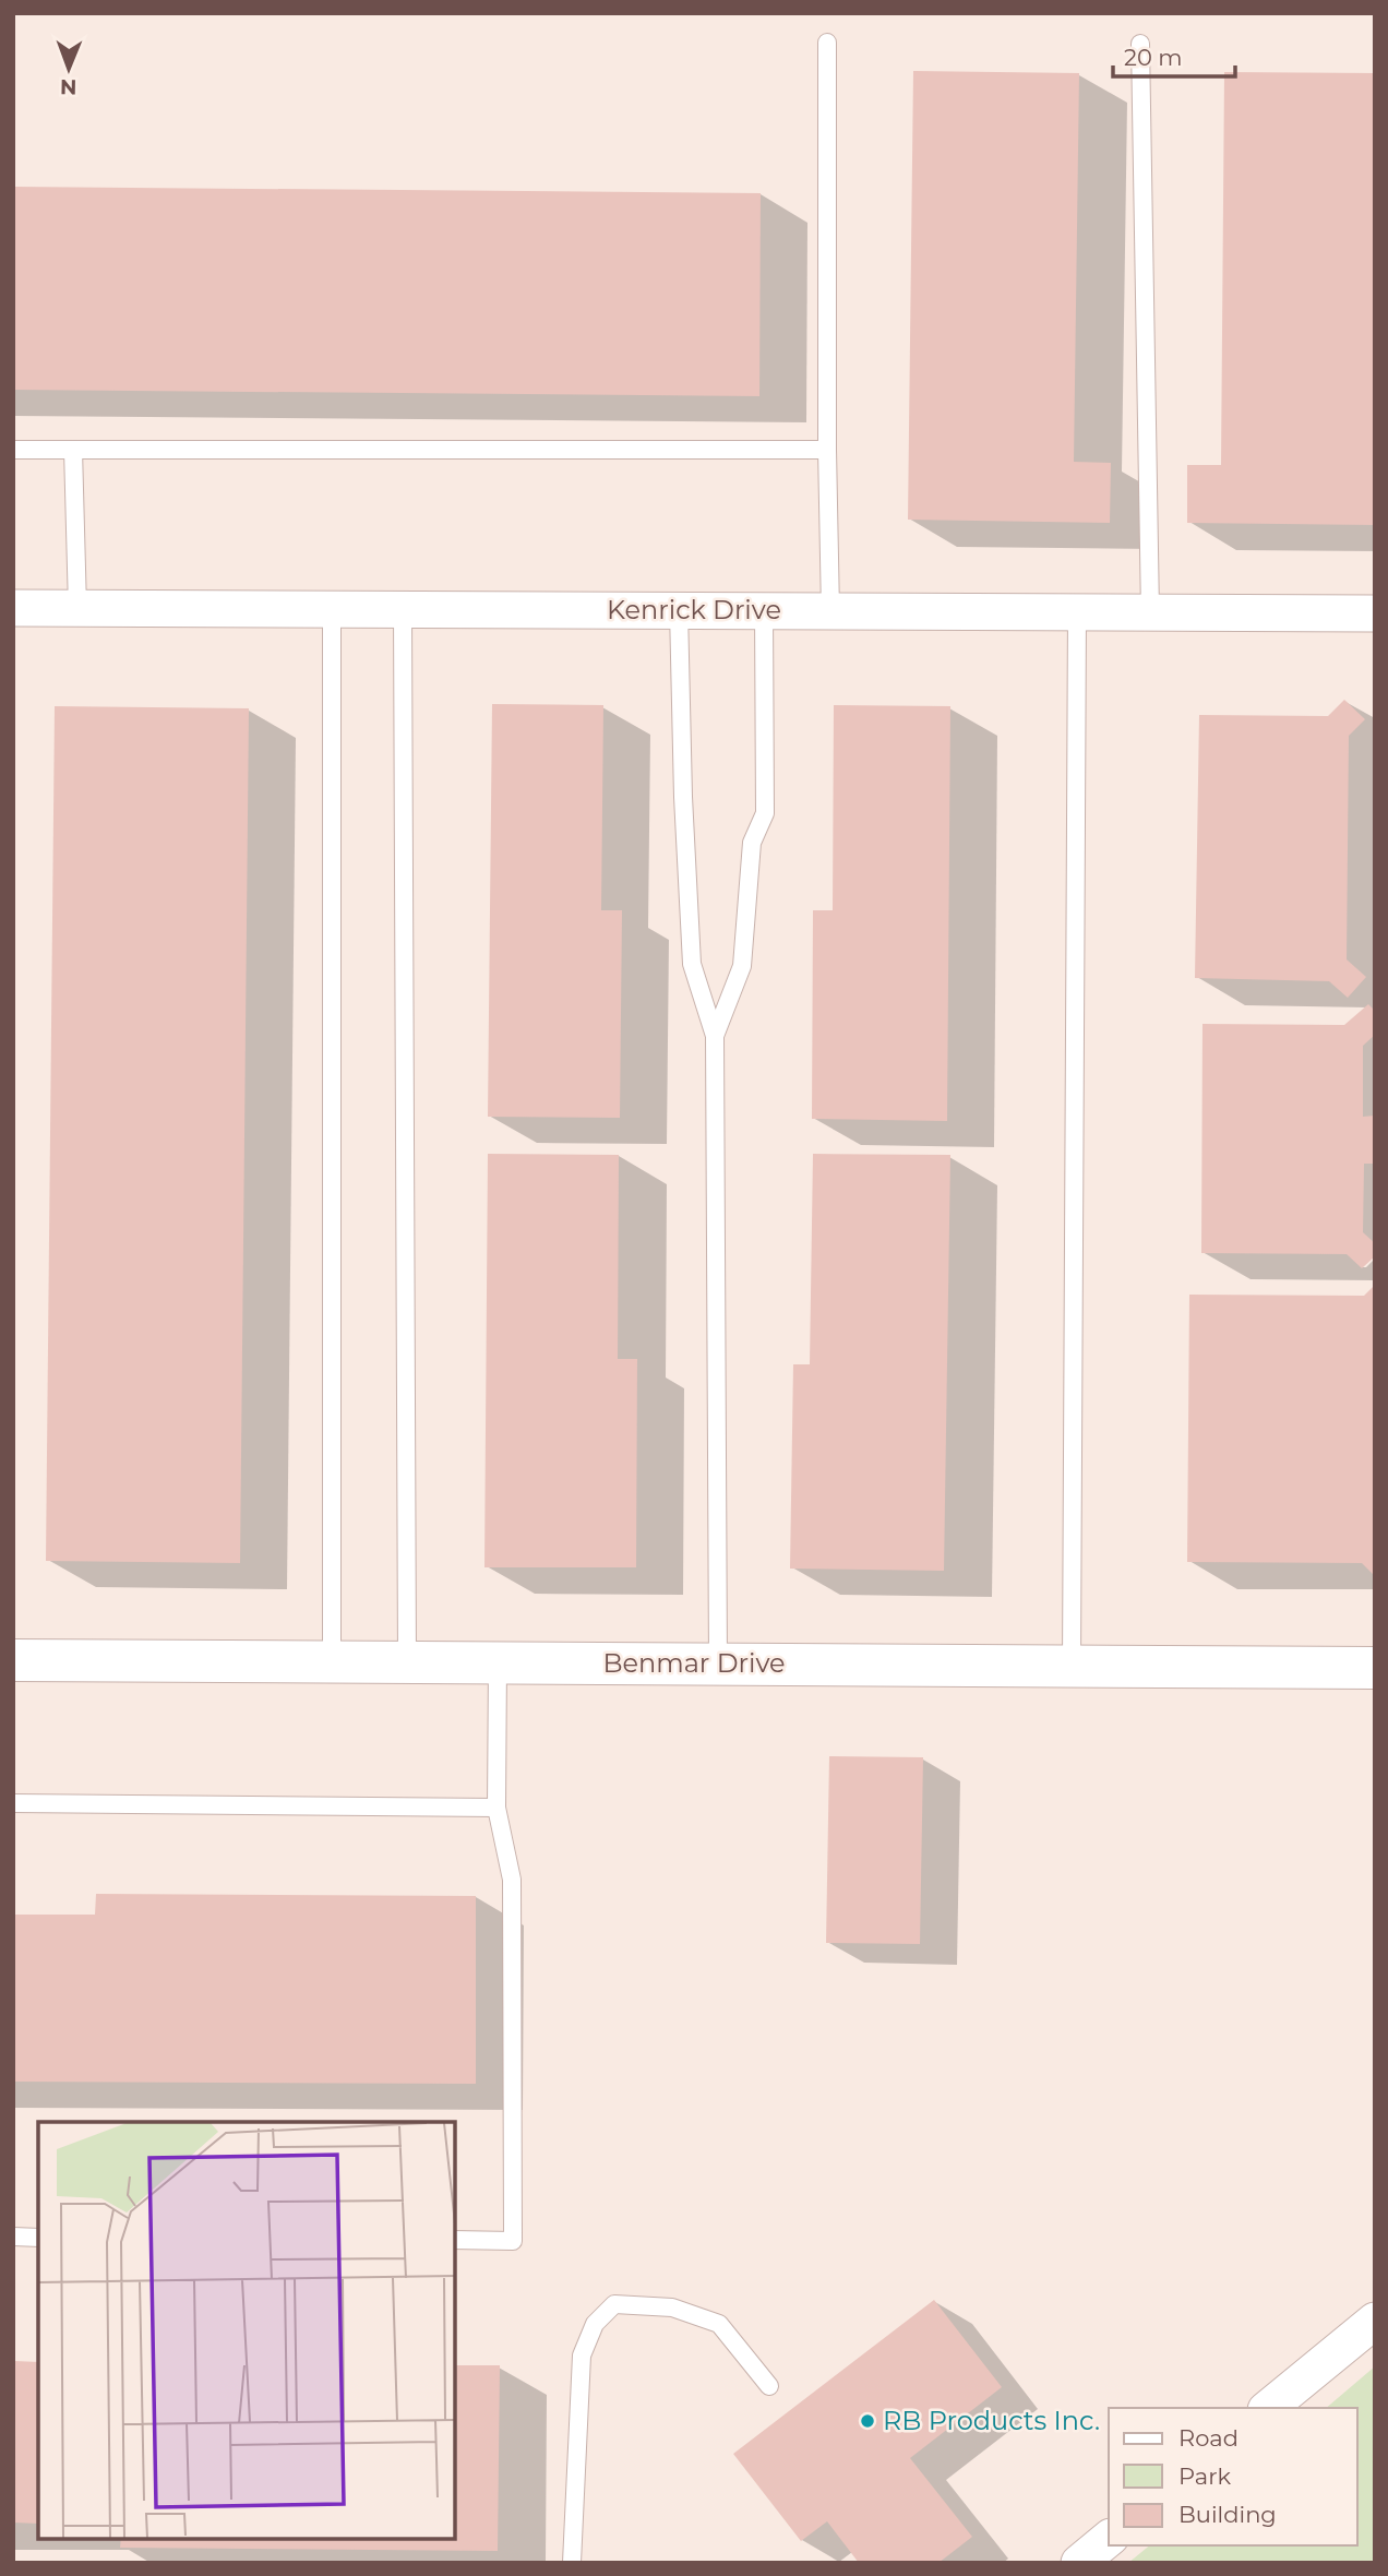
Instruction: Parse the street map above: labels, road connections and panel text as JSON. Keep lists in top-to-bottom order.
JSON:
{
  "streets": {
    "street": ["Kenrick Drive", "Benmar Drive"]
  },
  "places": ["RB Products Inc."],
  "legend": ["Road", "Park", "Building"],
  "scale_bar": "20 m",
  "north": "bottom"
}
